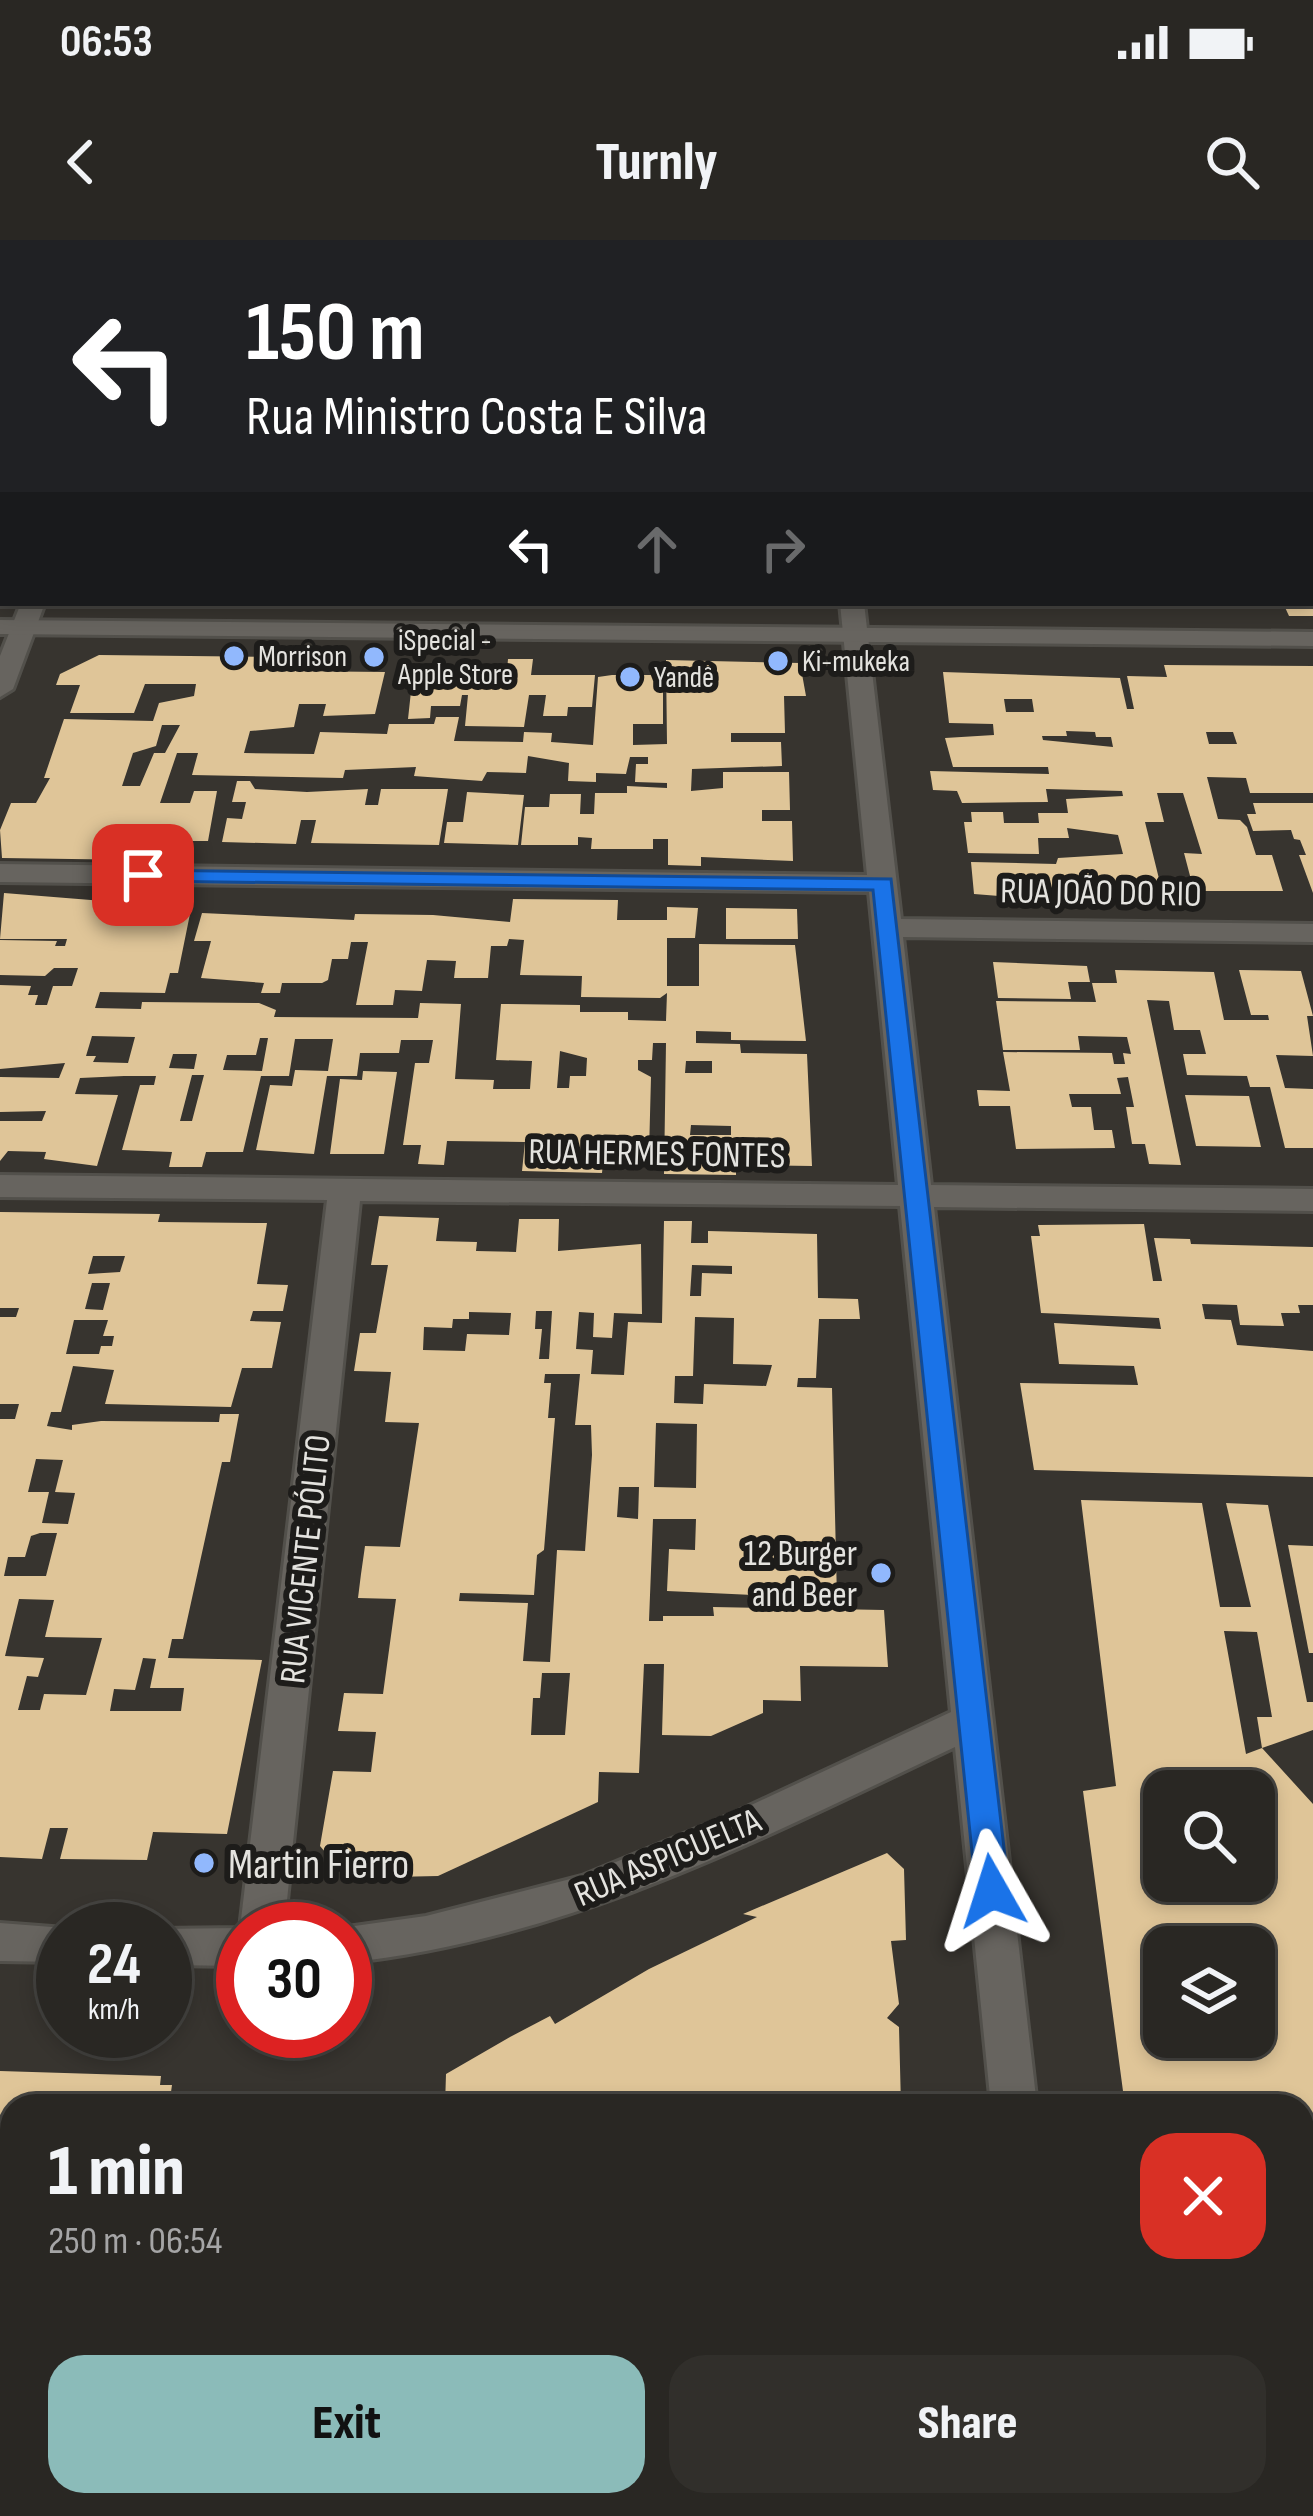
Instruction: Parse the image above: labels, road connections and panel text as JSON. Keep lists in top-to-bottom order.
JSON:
{
  "streets": {
    "street": [
      "RUA JOÃO DO RIO",
      "RUA HERMES FONTES",
      "RUA VICENTE PÓLITO",
      "RUA ASPICUELTA"
    ]
  },
  "crossings": [
    ["RUA HERMES FONTES", "RUA VICENTE PÓLITO"]
  ],
  "places": [
    "Morrison",
    "iSpecial - Apple Store",
    "Ki-mukeka",
    "Yandê",
    "12 Burger and Beer",
    "Martin Fierro"
  ],
  "page": {
    "status": "06:53",
    "header": "Turnly",
    "turn": ["150 m", "Rua Ministro Costa E Silva"],
    "speed": "24 km/h",
    "limit": "30",
    "heading": ["1 min", "250 m · 06:54"],
    "buttons": ["Exit", "Share"]
  }
}
